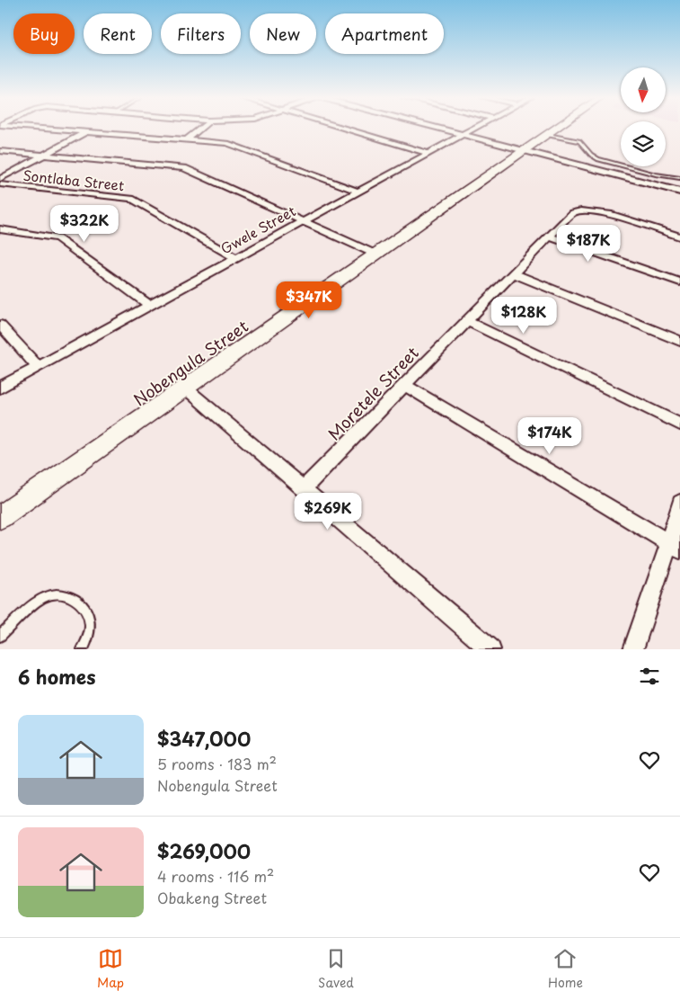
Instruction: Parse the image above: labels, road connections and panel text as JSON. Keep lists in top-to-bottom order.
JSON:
{
  "streets": {
    "street": [
      "Sontlaba Street",
      "Gwele Street",
      "Nobengula Street",
      "Moretele Street"
    ]
  },
  "crossings": [
    ["Sontlaba Street", "Gwele Street"]
  ],
  "north": "bottom",
  "page": {
    "chip": [
      "Buy",
      "Rent",
      "Filters",
      "New",
      "Apartment"
    ],
    "price": [
      "$322K",
      "$187K",
      "$347K",
      "$128K",
      "$174K",
      "$269K"
    ],
    "heading": "6 homes",
    "list": [
      {
        "name": "$347,000",
        "note": "5 rooms · 183 m² · Nobengula Street"
      },
      {
        "name": "$269,000",
        "note": "4 rooms · 116 m² · Obakeng Street"
      }
    ],
    "tabs": ["Map", "Saved", "Home"]
  }
}
